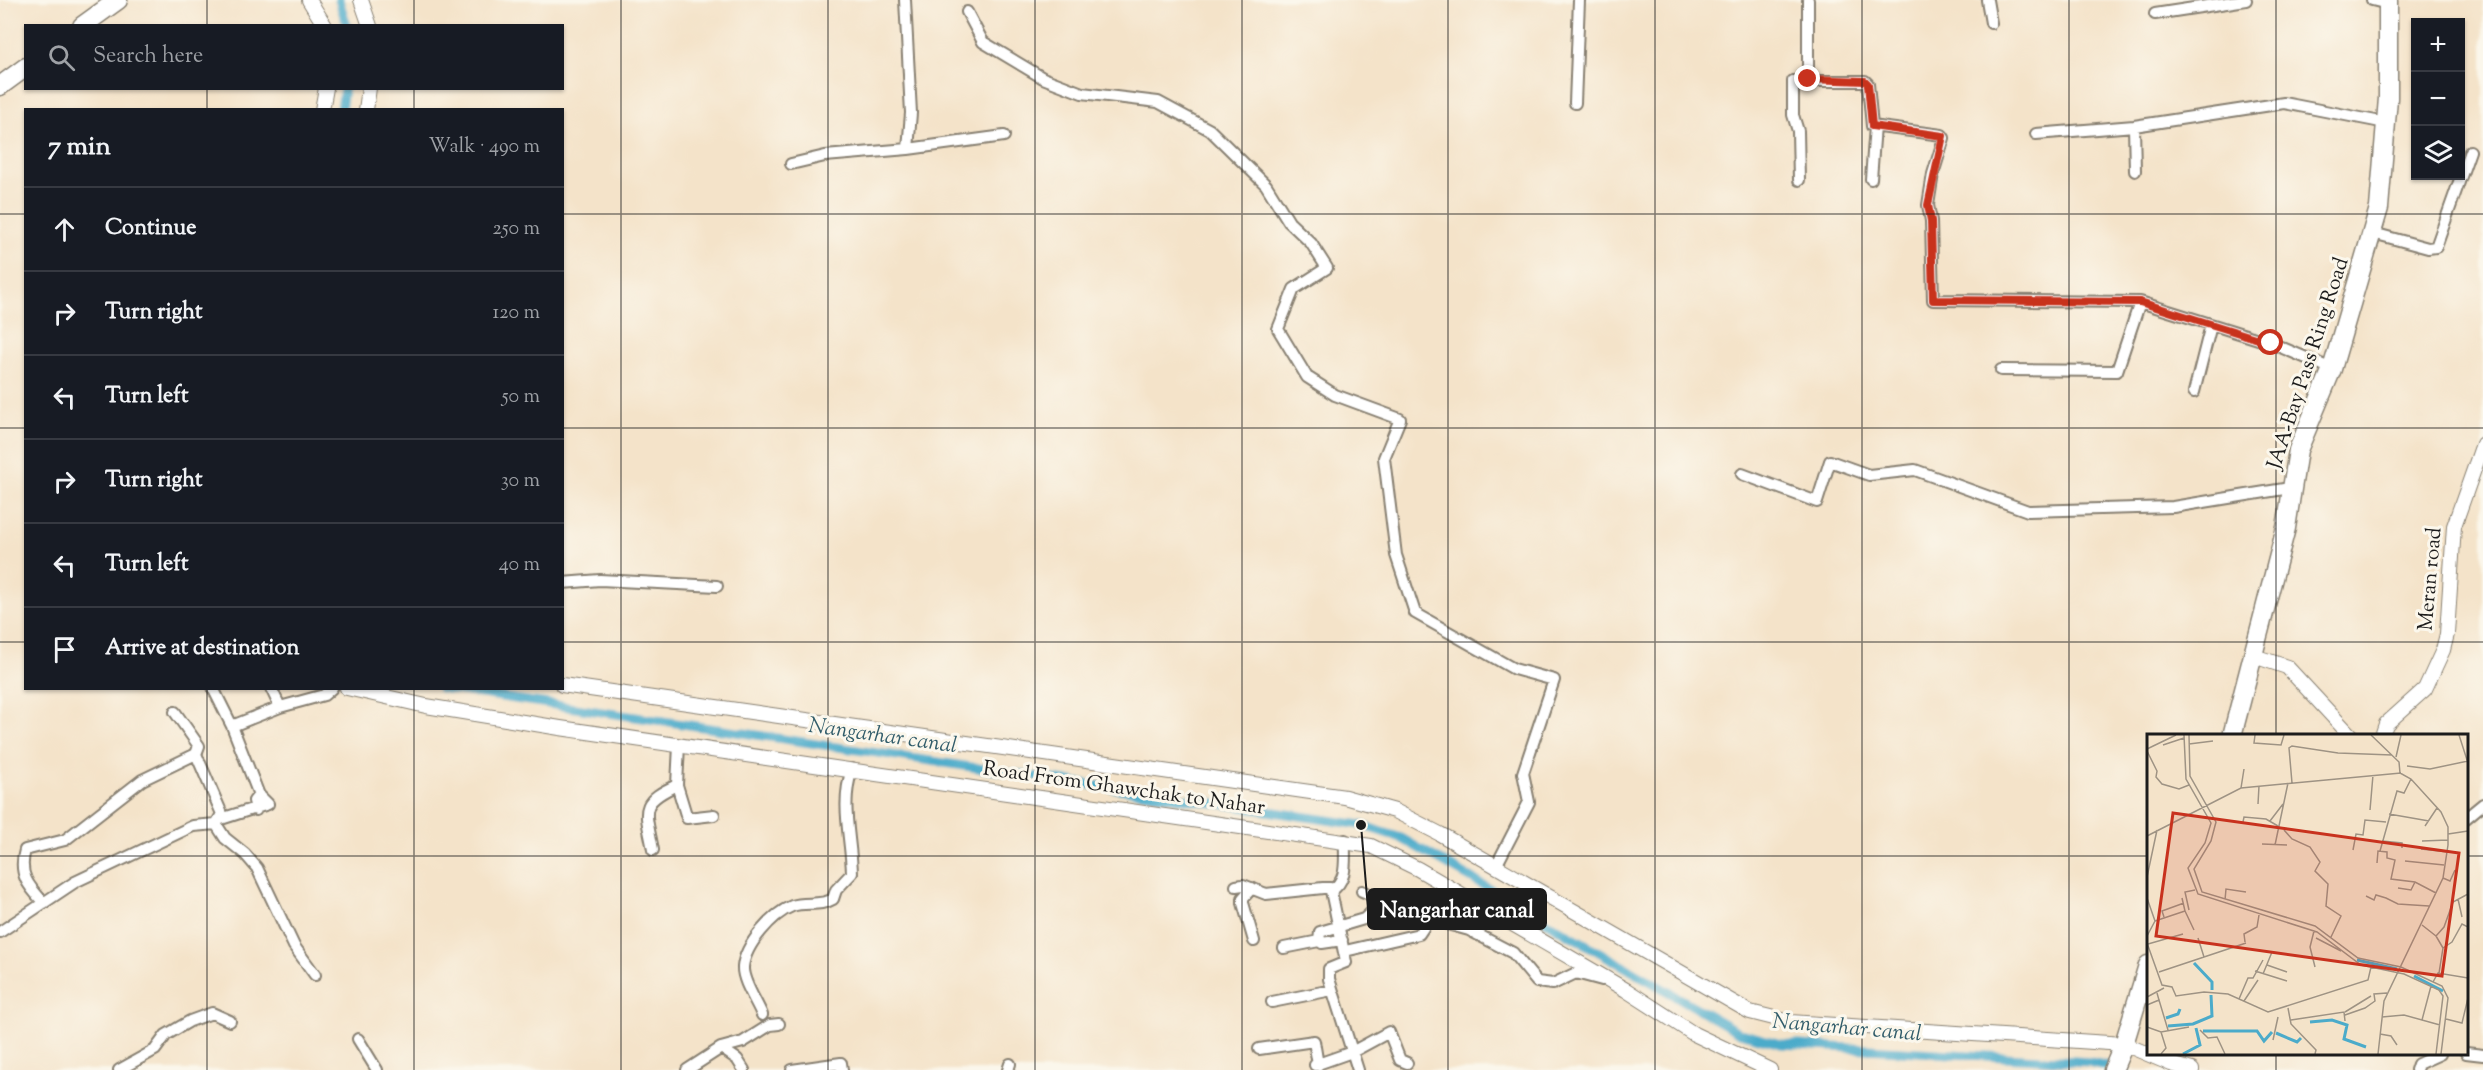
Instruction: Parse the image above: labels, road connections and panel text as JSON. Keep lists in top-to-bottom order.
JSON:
{
  "streets": {
    "main road": ["JAA-Bay Pass Ring Road"],
    "street": ["Meran road", "Road From Ghawchak to Nahar"]
  },
  "water": ["Nangarhar canal"],
  "places": ["Nangarhar canal"],
  "page": {
    "map_buttons": ["+", "−"],
    "search": "Search here",
    "heading": ["7 min", "Walk · 490 m"],
    "list": [
      ["Continue", "250 m"],
      ["Turn right", "120 m"],
      ["Turn left", "50 m"],
      ["Turn right", "30 m"],
      ["Turn left", "40 m"],
      "Arrive at destination"
    ]
  }
}
